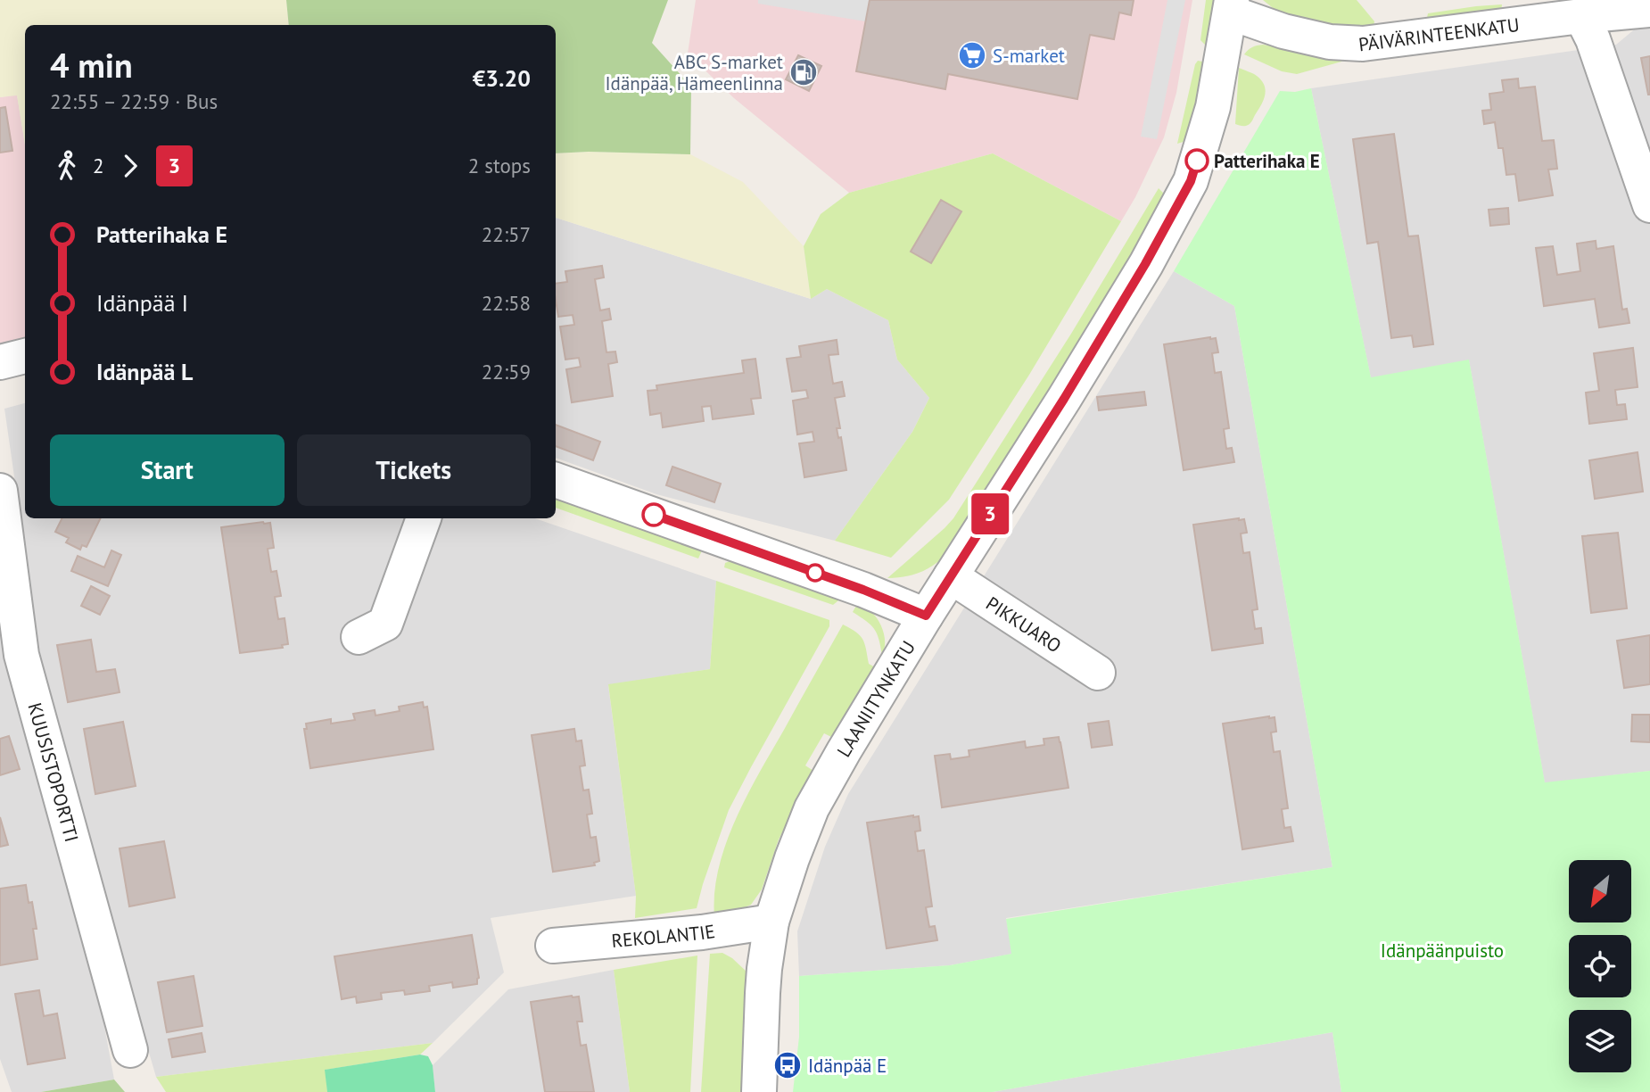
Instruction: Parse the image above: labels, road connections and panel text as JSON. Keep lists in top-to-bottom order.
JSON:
{
  "streets": {
    "street": [
      "PÄIVÄRINTEENKATU",
      "PIKKUARO",
      "LAANIITYNKATU",
      "KUUSISTOPORTTI",
      "REKOLANTIE"
    ]
  },
  "crossings": [
    ["PÄIVÄRINTEENKATU", "LAANIITYNKATU"],
    ["PIKKUARO", "LAANIITYNKATU"],
    ["LAANIITYNKATU", "REKOLANTIE"]
  ],
  "parks": ["Idänpäänpuisto"],
  "places": {
    "supermarket": ["S-market"],
    "fuel station": ["ABC S-market Idänpää, Hämeenlinna"],
    "other": ["Patterihaka E"],
    "bus stop": ["Idänpää E"]
  },
  "lines": ["bus line 3"],
  "north": "bottom left",
  "page": {
    "on_map": "3",
    "heading": ["4 min", "22:55 – 22:59 · Bus", "€3.20"],
    "legs": ["2", "3", "2 stops"],
    "list": [
      {
        "name": "Patterihaka E",
        "value": "22:57"
      },
      {
        "name": "Idänpää I",
        "value": "22:58"
      },
      {
        "name": "Idänpää L",
        "value": "22:59"
      }
    ],
    "buttons": ["Start", "Tickets"]
  }
}
